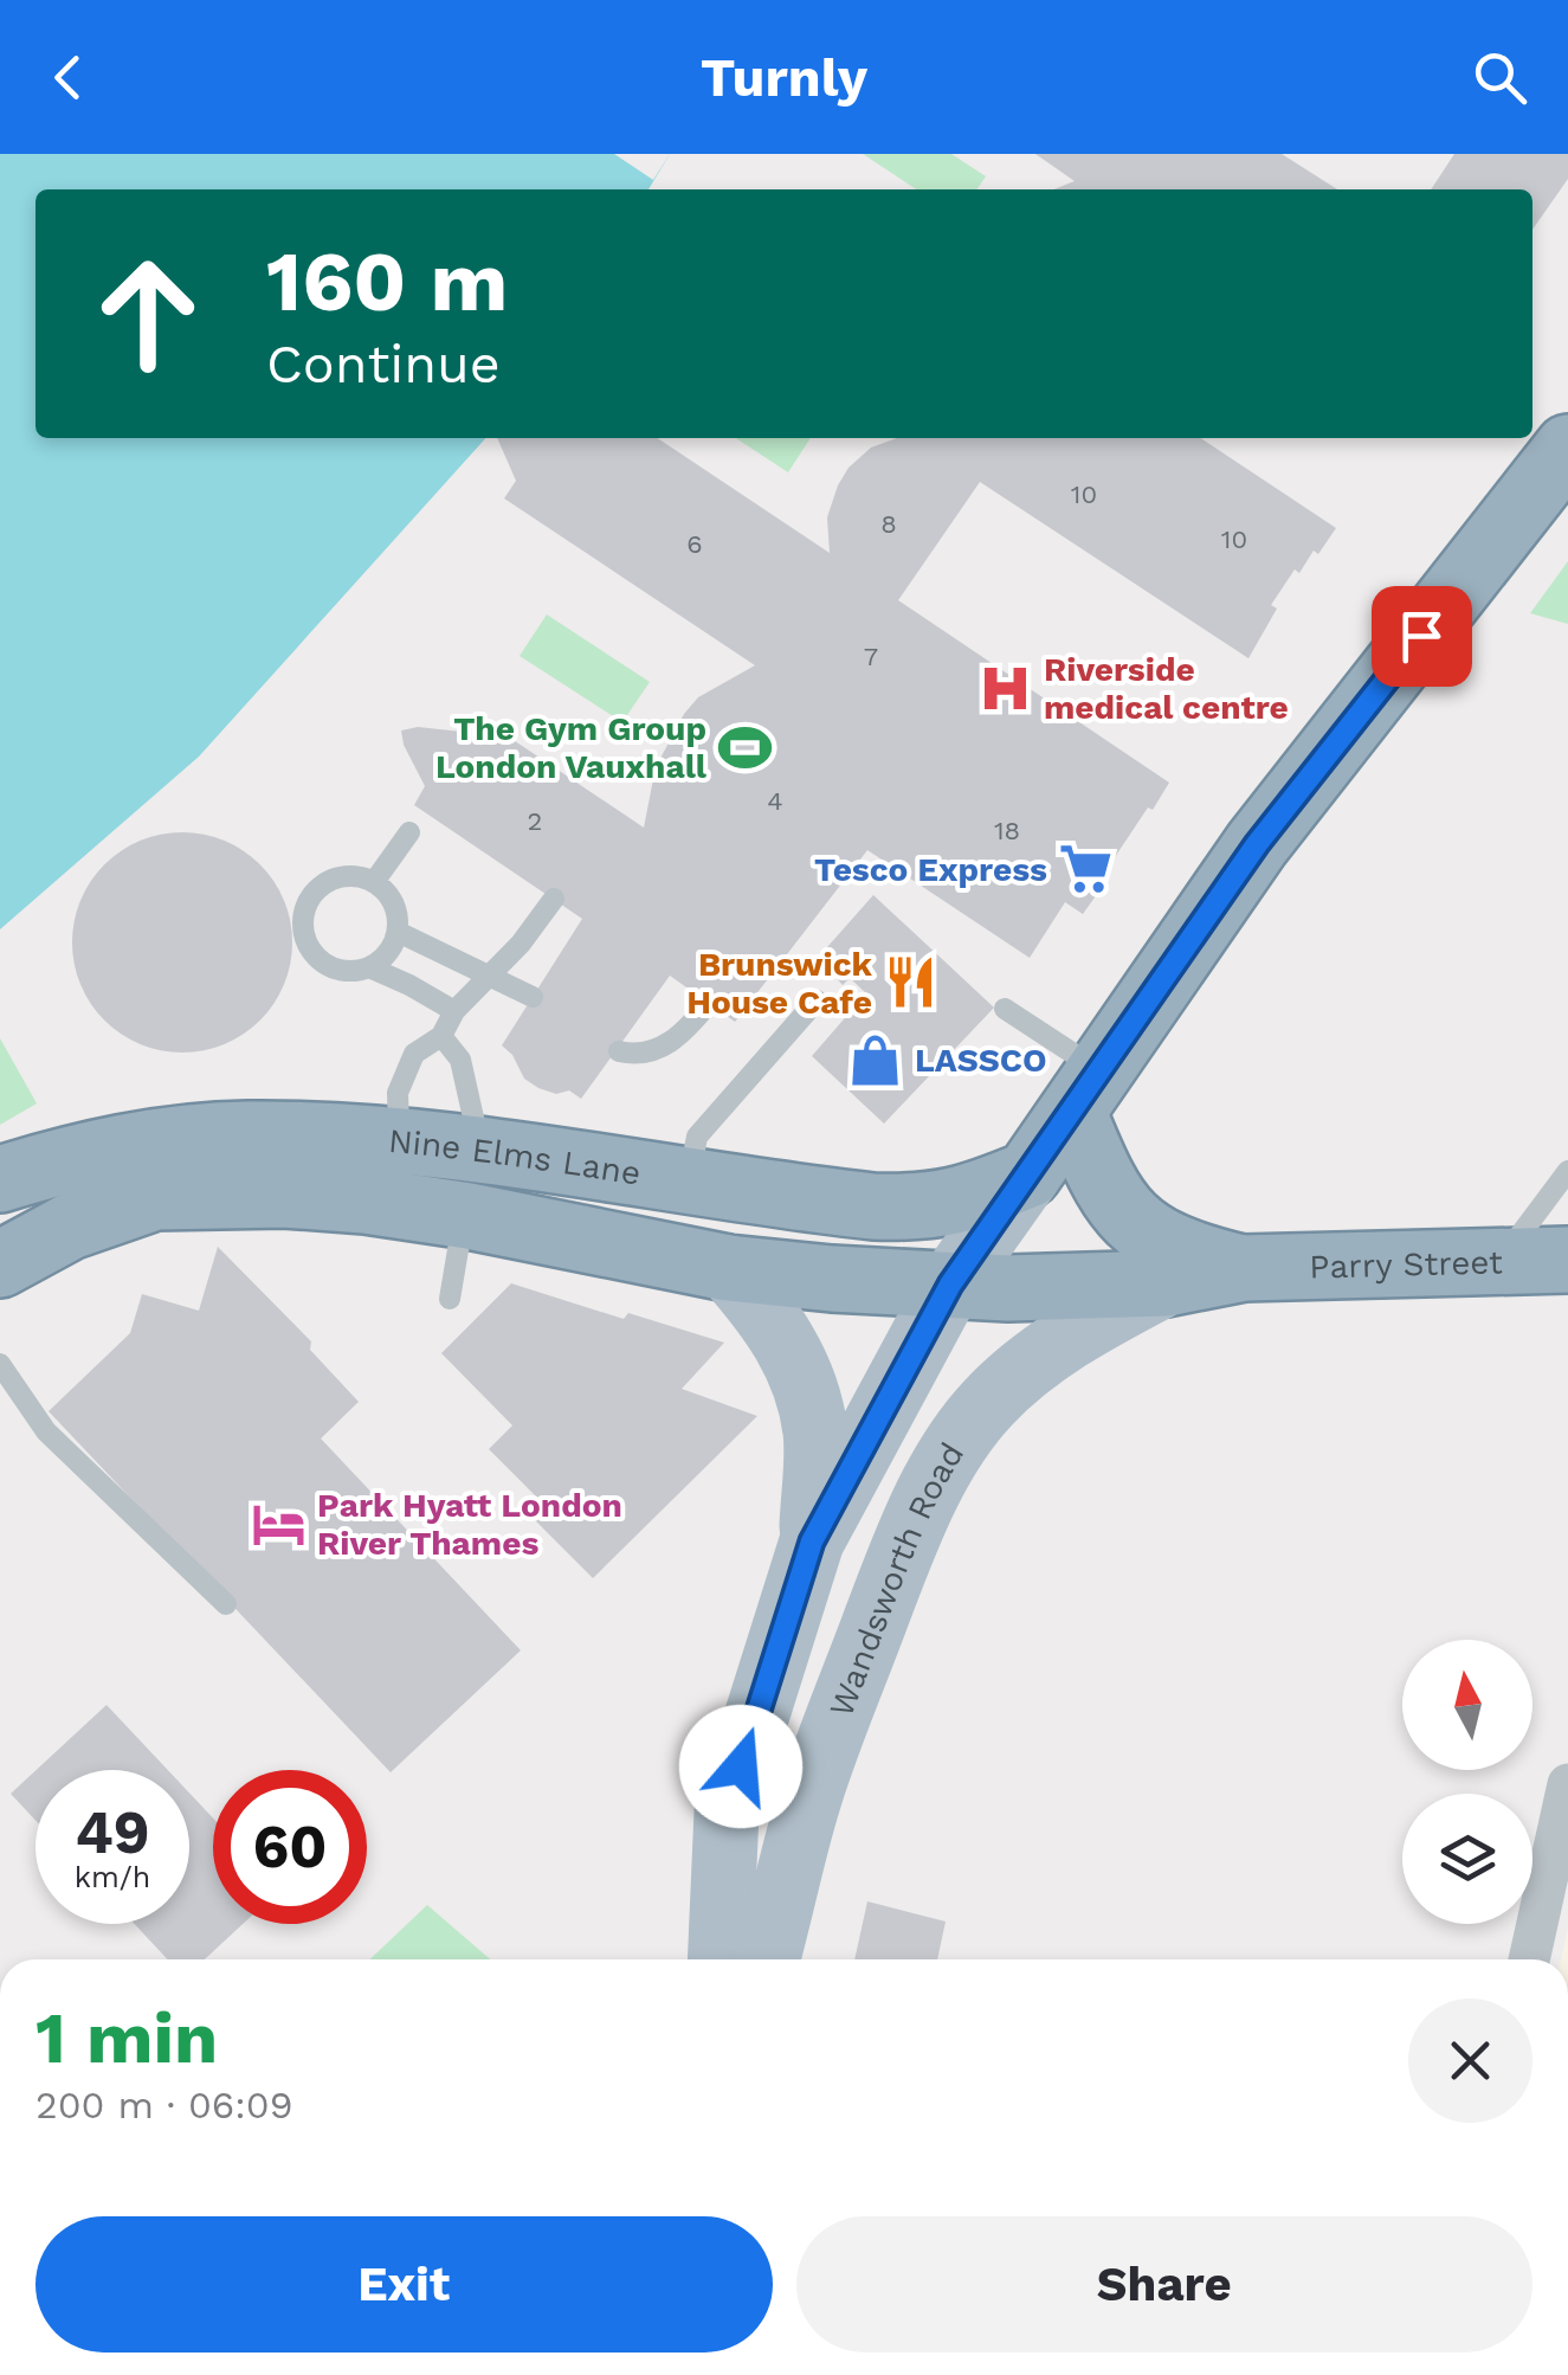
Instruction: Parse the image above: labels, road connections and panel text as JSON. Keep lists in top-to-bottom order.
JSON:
{
  "streets": {
    "highway": ["Nine Elms Lane", "Parry Street"],
    "main road": ["Wandsworth Road"]
  },
  "crossings": [
    ["Nine Elms Lane", "Parry Street"],
    ["Parry Street", "Wandsworth Road"]
  ],
  "places": {
    "hospital": ["Riverside medical centre"],
    "sports": ["The Gym Group London Vauxhall"],
    "supermarket": ["Tesco Express"],
    "restaurant": ["Brunswick House Cafe"],
    "shop": ["LASSCO"],
    "hotel": ["Park Hyatt London River Thames"]
  },
  "house_numbers": [
    "10",
    "8",
    "10",
    "6",
    "7",
    "4",
    "2",
    "18"
  ],
  "north": "top",
  "page": {
    "header": "Turnly",
    "turn": ["160 m", "Continue"],
    "speed": "49 km/h",
    "limit": "60",
    "heading": ["1 min", "200 m · 06:09"],
    "buttons": ["Exit", "Share"]
  }
}
